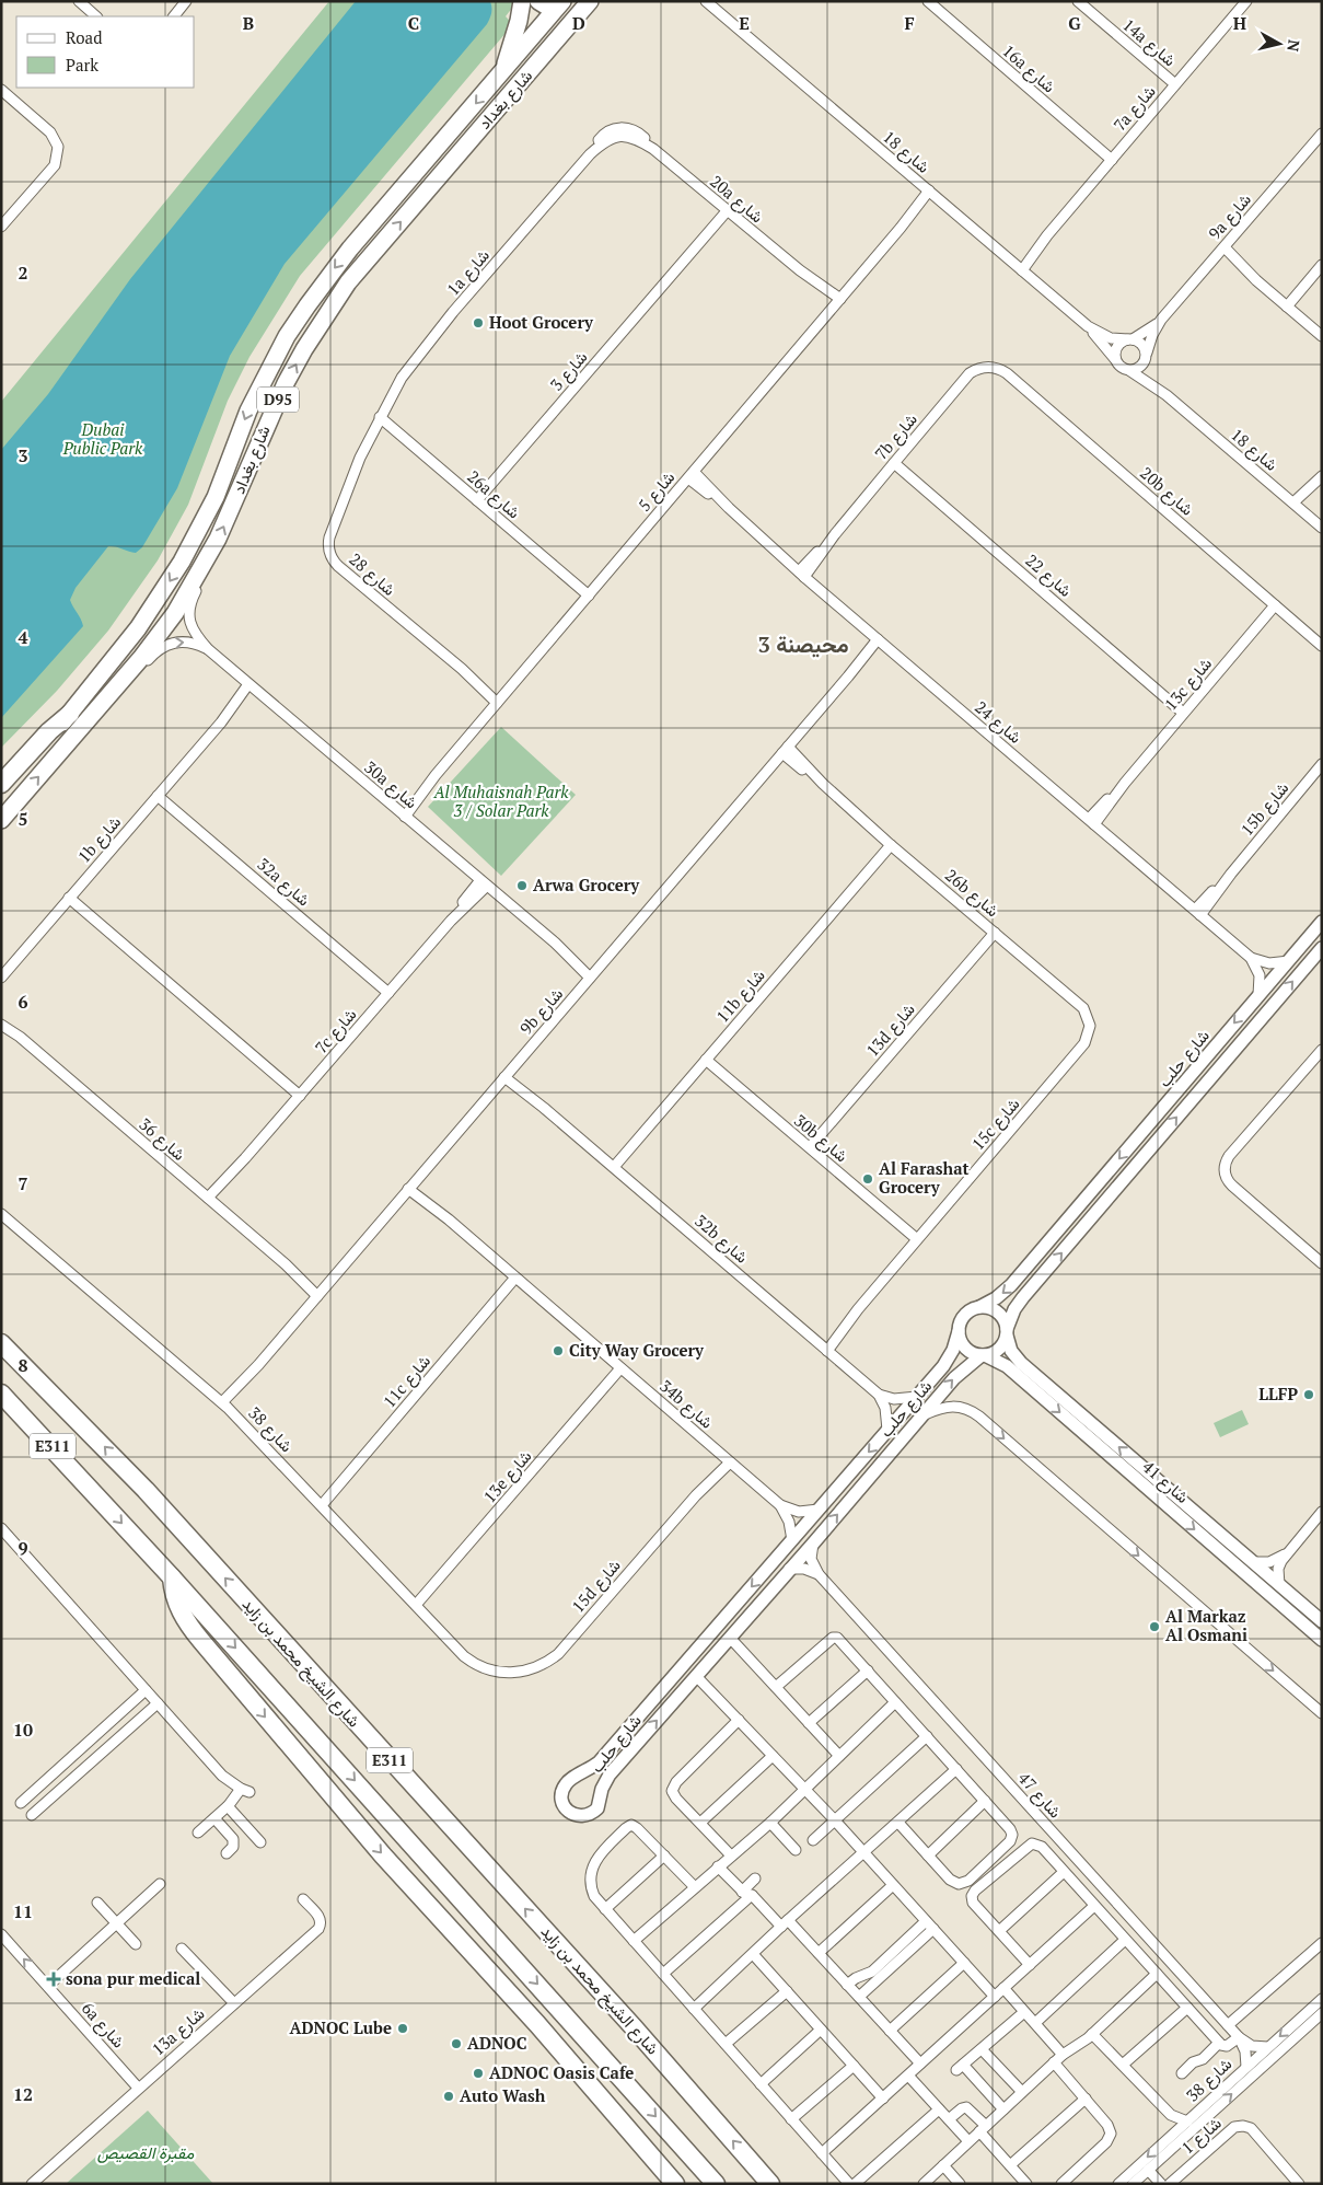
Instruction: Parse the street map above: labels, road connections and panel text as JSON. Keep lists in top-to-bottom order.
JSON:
{
  "streets": {
    "highway": ["E311", "شارع الشيخ محمد بن زايد"],
    "main road": ["شارع بغداد", "D95"],
    "street": [
      "14a شارع",
      "16a شارع",
      "7a شارع",
      "شارع 18",
      "20a شارع",
      "9a شارع",
      "1a شارع",
      "شارع 3",
      "7b شارع",
      "شارع 5",
      "20b شارع",
      "26a شارع",
      "شارع 28",
      "شارع 22",
      "13c شارع",
      "شارع 24",
      "30a شارع",
      "15b شارع",
      "1b شارع",
      "32a شارع",
      "26b شارع",
      "11b شارع",
      "9b شارع",
      "13d شارع",
      "7c شارع",
      "شارع حلب",
      "15c شارع",
      "30b شارع",
      "شارع 36",
      "32b شارع",
      "11c شارع",
      "34b شارع",
      "شارع 38",
      "13e شارع",
      "شارع 41",
      "15d شارع",
      "شارع 47",
      "6a شارع",
      "13a شارع",
      "شارع 1"
    ]
  },
  "crossings": [
    ["14a شارع", "7a شارع"],
    ["16a شارع", "7a شارع"],
    ["شارع بغداد", "30a شارع"],
    ["7a شارع", "شارع 18"],
    ["شارع 18", "9a شارع"],
    ["شارع 18", "شارع 5"],
    ["20a شارع", "1a شارع"],
    ["20a شارع", "شارع 3"],
    ["20a شارع", "شارع 5"],
    ["1a شارع", "26a شارع"],
    ["1a شارع", "شارع 28"],
    ["شارع 3", "26a شارع"],
    ["7b شارع", "20b شارع"],
    ["7b شارع", "شارع 22"],
    ["7b شارع", "شارع 24"],
    ["شارع 5", "26a شارع"],
    ["شارع 5", "شارع 28"],
    ["شارع 5", "شارع 24"],
    ["شارع 5", "30a شارع"],
    ["20b شارع", "13c شارع"],
    ["26a شارع", "شارع 28"],
    ["شارع 22", "13c شارع"],
    ["13c شارع", "شارع 24"],
    ["شارع 24", "15b شارع"],
    ["شارع 24", "9b شارع"],
    ["30a شارع", "1b شارع"],
    ["30a شارع", "9b شارع"],
    ["30a شارع", "7c شارع"],
    ["1b شارع", "32a شارع"],
    ["32a شارع", "7c شارع"],
    ["26b شارع", "11b شارع"],
    ["26b شارع", "9b شارع"],
    ["26b شارع", "13d شارع"],
    ["26b شارع", "15c شارع"],
    ["11b شارع", "30b شارع"],
    ["11b شارع", "32b شارع"],
    ["9b شارع", "شارع 36"],
    ["9b شارع", "32b شارع"],
    ["9b شارع", "34b شارع"],
    ["9b شارع", "شارع 38"],
    ["13d شارع", "30b شارع"],
    ["7c شارع", "شارع 36"],
    ["شارع حلب", "34b شارع"],
    ["شارع حلب", "شارع 41"],
    ["شارع حلب", "شارع 47"],
    ["15c شارع", "30b شارع"],
    ["15c شارع", "32b شارع"],
    ["11c شارع", "34b شارع"],
    ["11c شارع", "شارع 38"],
    ["34b شارع", "13e شارع"],
    ["34b شارع", "15d شارع"],
    ["شارع 38", "13e شارع"],
    ["شارع 38", "15d شارع"],
    ["شارع 38", "شارع 47"],
    ["6a شارع", "13a شارع"]
  ],
  "districts": ["محيصنة 3"],
  "parks": ["Dubai Public Park", "Al Muhaisnah Park 3 / Solar Park", "مقبرة القصيص"],
  "places": {
    "other": [
      "Hoot Grocery",
      "Arwa Grocery",
      "Al Farashat Grocery",
      "City Way Grocery",
      "LLFP",
      "Al Markaz Al Osmani",
      "ADNOC Lube",
      "ADNOC",
      "ADNOC Oasis Cafe",
      "Auto Wash"
    ],
    "health": ["sona pur medical"]
  },
  "legend": ["Road", "Park"],
  "north": "right",
  "grid": {
    "columns": [
      "B",
      "C",
      "D",
      "E",
      "F",
      "G",
      "H"
    ],
    "rows": [
      "2",
      "3",
      "4",
      "5",
      "6",
      "7",
      "8",
      "9",
      "10",
      "11",
      "12"
    ]
  }
}
